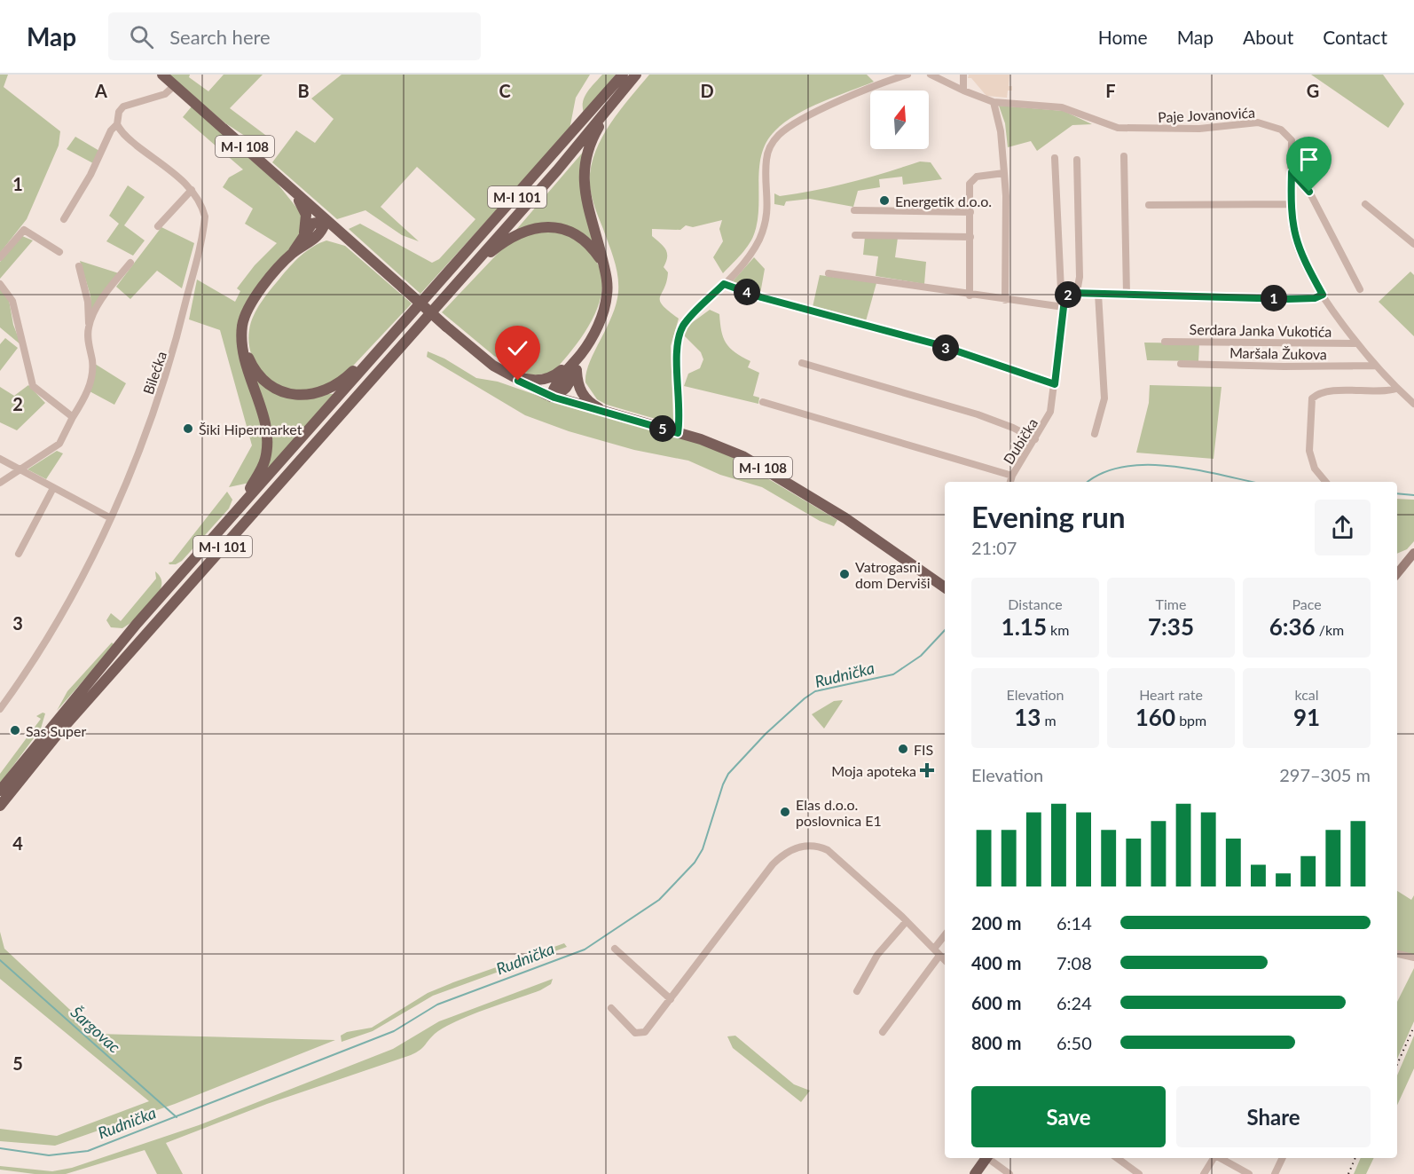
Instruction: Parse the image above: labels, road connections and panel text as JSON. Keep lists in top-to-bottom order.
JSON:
{
  "streets": {
    "main road": ["M-I 108", "M-I 101"],
    "street": [
      "Paje Jovanovića",
      "Serdara Janka Vukotića",
      "Maršala Žukova",
      "Bilećka",
      "Dubička"
    ]
  },
  "crossings": [
    ["Paje Jovanovića", "Serdara Janka Vukotića"],
    ["Paje Jovanovića", "Maršala Žukova"]
  ],
  "water": ["Rudnička", "Šargovac"],
  "places": {
    "other": [
      "Energetik d.o.o.",
      "Šiki Hipermarket",
      "Vatrogasni dom Derviši",
      "Sas Super",
      "FIS",
      "Elas d.o.o. poslovnica E1"
    ],
    "health": ["Moja apoteka"]
  },
  "north": "top",
  "page": {
    "header": "Map",
    "search": "Search here",
    "nav": [
      "Home",
      "Map",
      "About",
      "Contact"
    ],
    "pins": [
      "4",
      "2",
      "1",
      "3",
      "5"
    ],
    "heading": ["Evening run", "21:07"],
    "stats": [
      ["Distance", "1.15 km"],
      ["Time", "7:35"],
      ["Pace", "6:36 /km"],
      ["Elevation", "13 m"],
      ["Heart rate", "160 bpm"],
      ["kcal", "91"]
    ],
    "chart": ["Elevation", "297–305 m"],
    "list": [
      {
        "name": "200 m",
        "note": "6:14"
      },
      {
        "name": "400 m",
        "note": "7:08"
      },
      {
        "name": "600 m",
        "note": "6:24"
      },
      {
        "name": "800 m",
        "note": "6:50"
      }
    ],
    "buttons": ["Save", "Share"]
  },
  "grid": {
    "columns": [
      "A",
      "B",
      "C",
      "D",
      "F",
      "G"
    ],
    "rows": [
      "1",
      "2",
      "3",
      "4",
      "5"
    ]
  }
}
